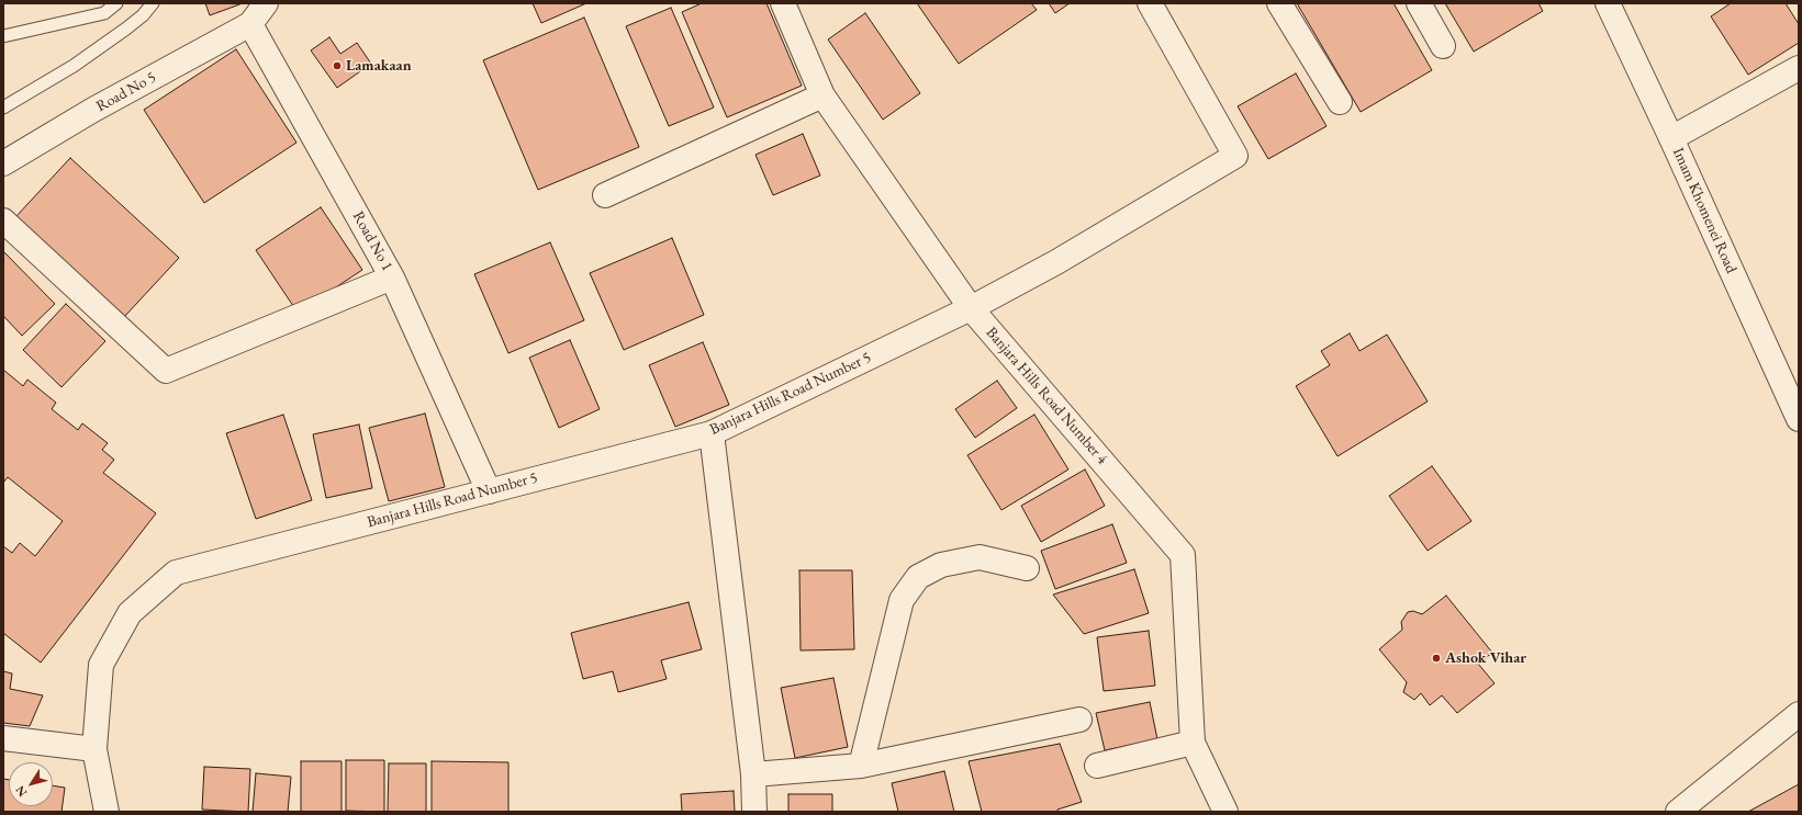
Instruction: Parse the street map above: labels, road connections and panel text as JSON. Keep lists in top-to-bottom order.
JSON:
{
  "streets": {
    "street": [
      "Road No 5",
      "Imam Khomenei Road",
      "Road No 1",
      "Banjara Hills Road Number 5",
      "Banjara Hills Road Number 4"
    ]
  },
  "crossings": [
    ["Road No 5", "Road No 1"],
    ["Road No 1", "Banjara Hills Road Number 5"],
    ["Banjara Hills Road Number 5", "Banjara Hills Road Number 4"]
  ],
  "places": ["Lamakaan", "Ashok Vihar"],
  "north": "bottom left"
}
